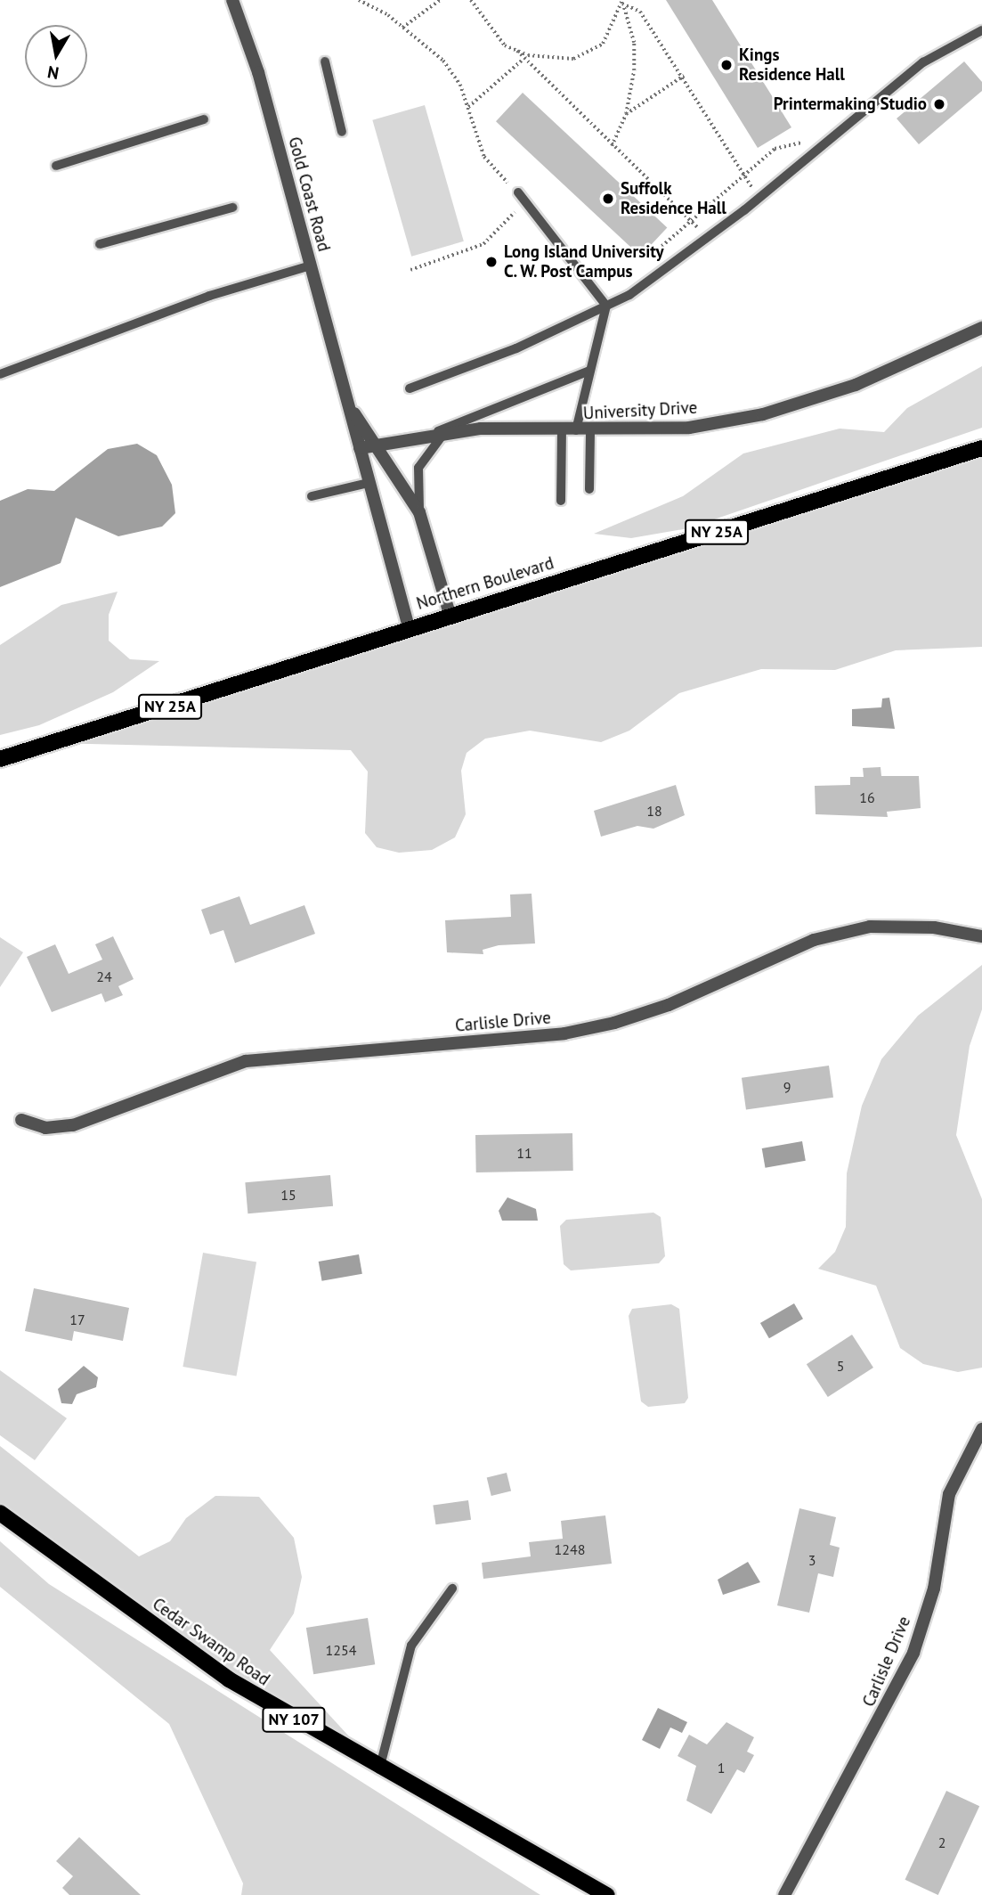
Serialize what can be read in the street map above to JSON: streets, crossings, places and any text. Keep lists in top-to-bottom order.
{
  "streets": {
    "main road": [
      "NY 25A",
      "Northern Boulevard",
      "Cedar Swamp Road",
      "NY 107"
    ],
    "street": ["Gold Coast Road", "University Drive", "Carlisle Drive"]
  },
  "crossings": [
    ["Gold Coast Road", "University Drive"],
    ["Gold Coast Road", "Northern Boulevard"]
  ],
  "places": [
    "Kings Residence Hall",
    "Printermaking Studio",
    "Suffolk Residence Hall",
    "Long Island University C. W. Post Campus"
  ],
  "house_numbers": [
    "16",
    "18",
    "24",
    "9",
    "11",
    "15",
    "17",
    "5",
    "1248",
    "3",
    "1254",
    "1",
    "2"
  ],
  "north": "bottom"
}
